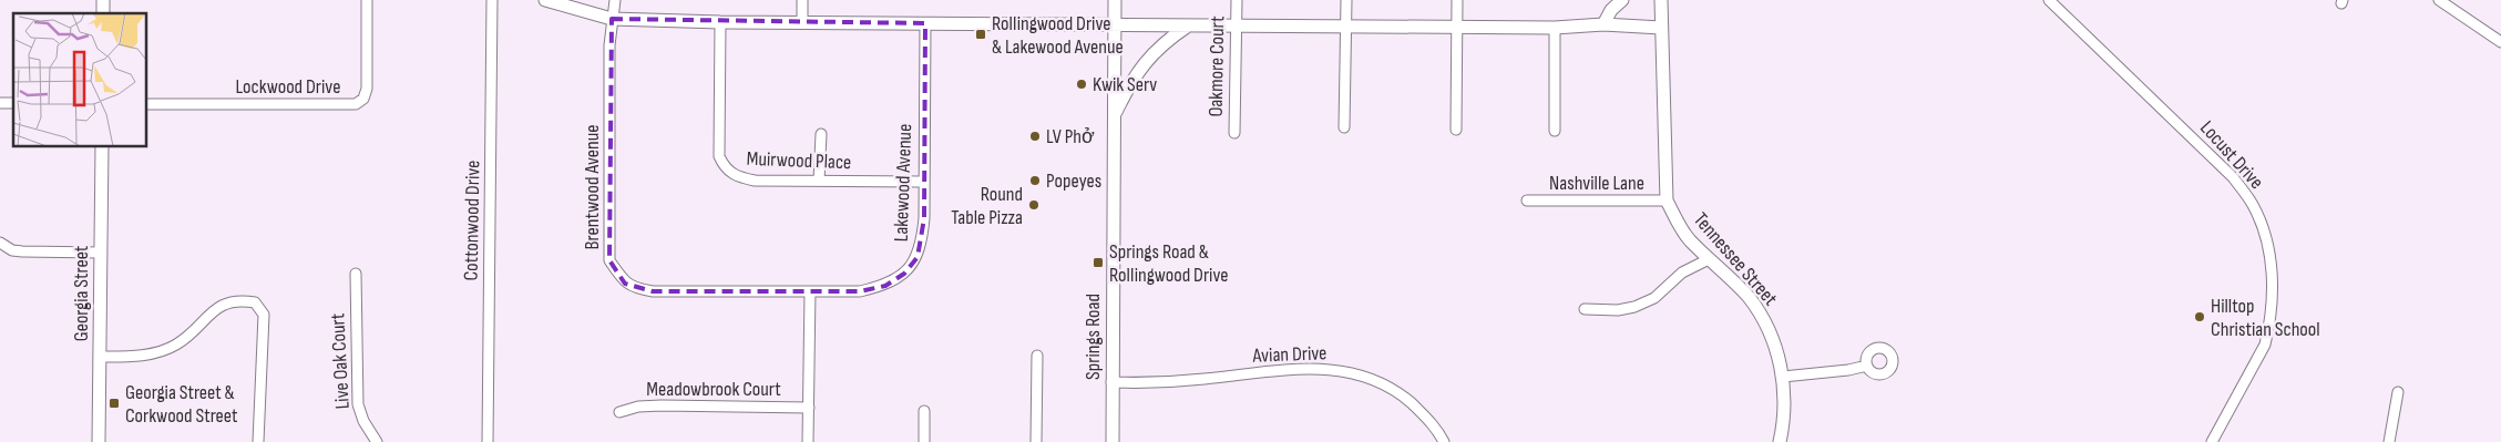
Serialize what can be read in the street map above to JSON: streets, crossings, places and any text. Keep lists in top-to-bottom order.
{
  "streets": {
    "street": [
      "Oakmore Court",
      "Lockwood Drive",
      "Locust Drive",
      "Muirwood Place",
      "Lakewood Avenue",
      "Nashville Lane",
      "Brentwood Avenue",
      "Cottonwood Drive",
      "Tennessee Street",
      "Georgia Street",
      "Springs Road",
      "Avian Drive",
      "Live Oak Court",
      "Meadowbrook Court"
    ]
  },
  "crossings": [
    ["Muirwood Place", "Lakewood Avenue"],
    ["Lakewood Avenue", "Brentwood Avenue"],
    ["Nashville Lane", "Tennessee Street"],
    ["Springs Road", "Avian Drive"]
  ],
  "places": {
    "transit": ["Rollingwood Drive & Lakewood Avenue", "Springs Road & Rollingwood Drive", "Georgia Street & Corkwood Street"],
    "other": [
      "Kwik Serv",
      "LV Phở",
      "Popeyes",
      "Round Table Pizza",
      "Hilltop Christian School"
    ]
  }
}
